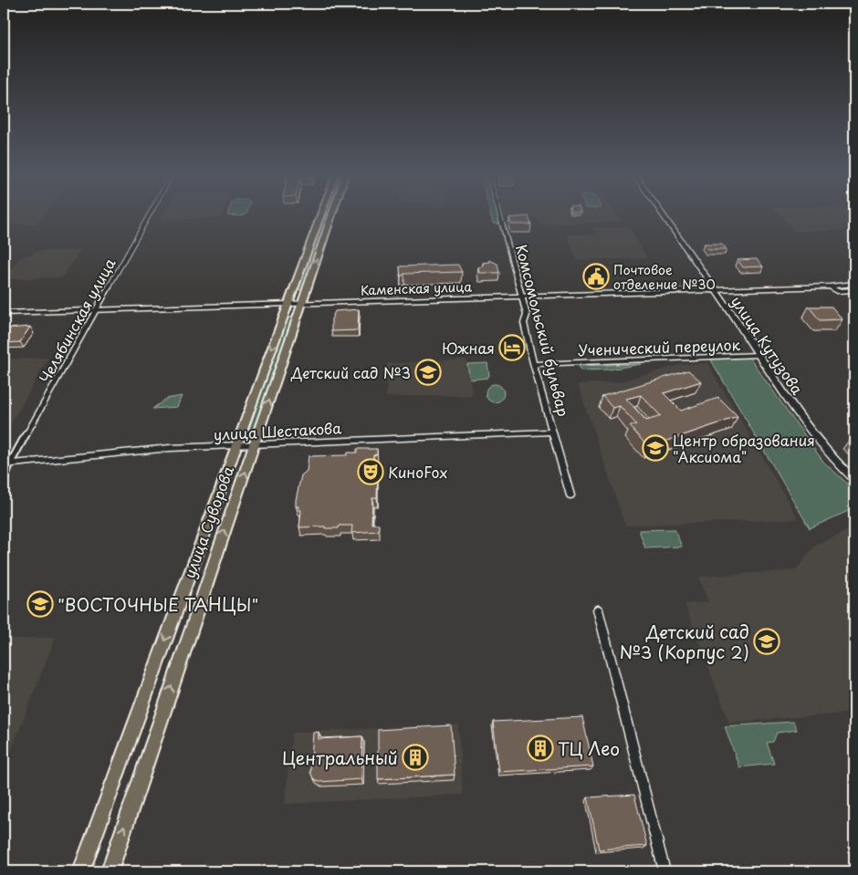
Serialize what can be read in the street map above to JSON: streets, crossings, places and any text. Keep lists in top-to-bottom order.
{
  "streets": {
    "main road": ["улица Суворова"],
    "street": [
      "Каменская улица",
      "Челябинская улица",
      "Комсомольский бульвар",
      "улица Кутузова",
      "Ученический переулок",
      "улица Шестакова"
    ]
  },
  "crossings": [
    ["Каменская улица", "Челябинская улица"],
    ["Каменская улица", "Комсомольский бульвар"],
    ["Каменская улица", "улица Кутузова"],
    ["Каменская улица", "улица Суворова"],
    ["Челябинская улица", "улица Шестакова"],
    ["Комсомольский бульвар", "Ученический переулок"],
    ["Комсомольский бульвар", "улица Шестакова"],
    ["улица Кутузова", "Ученический переулок"],
    ["улица Шестакова", "улица Суворова"]
  ],
  "places": {
    "public building": ["Почтовое отделение №30"],
    "hotel": ["Южная"],
    "school or university": [
      "Детский сад №3",
      "Центр образования \"Аксиома\"",
      "\"ВОСТОЧНЫЕ ТАНЦЫ\"",
      "Детский сад №3 (Корпус 2)"
    ],
    "theatre": ["КиноFox"],
    "building": ["ТЦ Лео", "Центральный"]
  }
}
